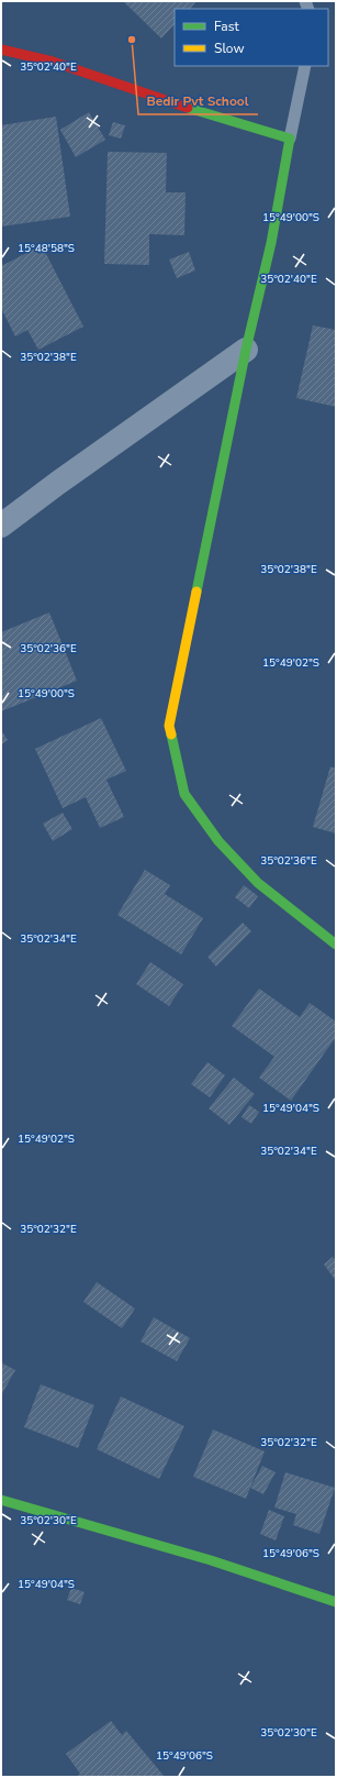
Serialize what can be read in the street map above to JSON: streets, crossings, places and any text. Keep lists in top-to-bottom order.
{
  "places": ["Bedir Pvt School"],
  "legend": ["Fast", "Slow"],
  "coordinates": [
    "35°02'40\"E",
    "15°49'00\"S",
    "15°48'58\"S",
    "35°02'38\"E",
    "35°02'36\"E",
    "15°49'02\"S",
    "35°02'34\"E",
    "15°49'04\"S",
    "35°02'32\"E",
    "35°02'30\"E",
    "15°49'06\"S"
  ]
}
